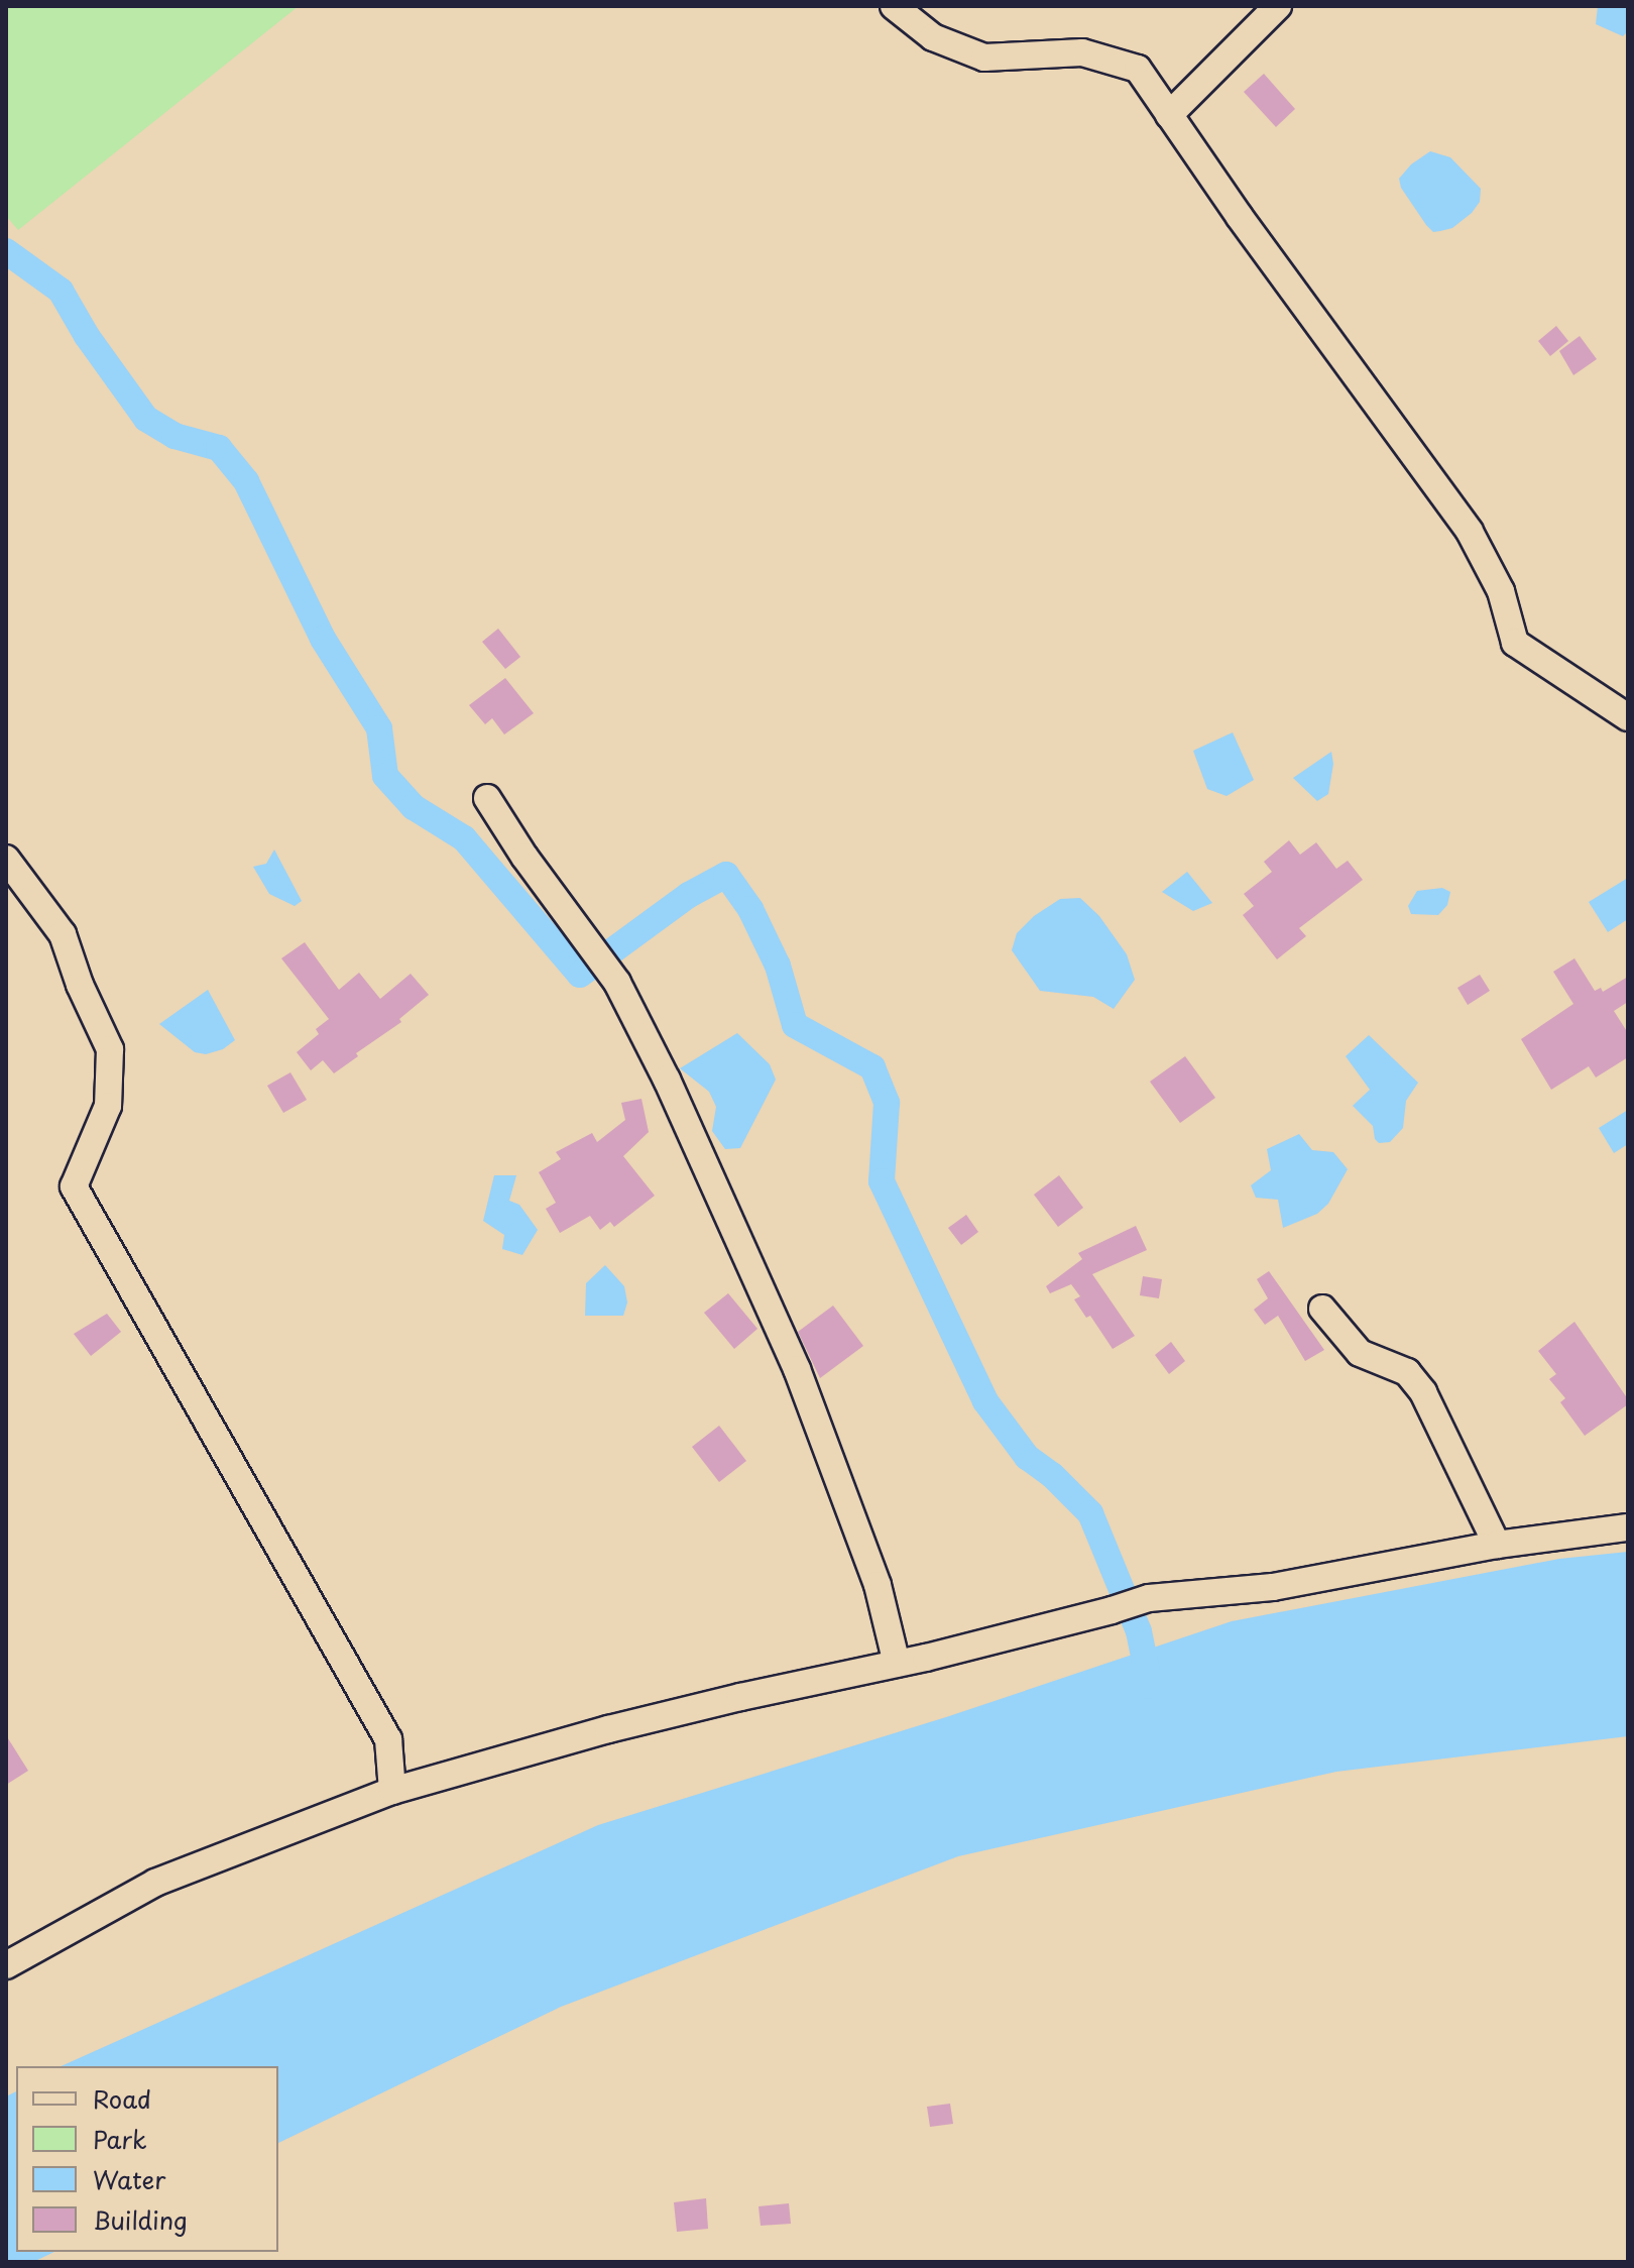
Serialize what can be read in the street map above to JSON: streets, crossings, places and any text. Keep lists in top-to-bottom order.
{
  "legend": [
    "Road",
    "Park",
    "Water",
    "Building"
  ]
}
